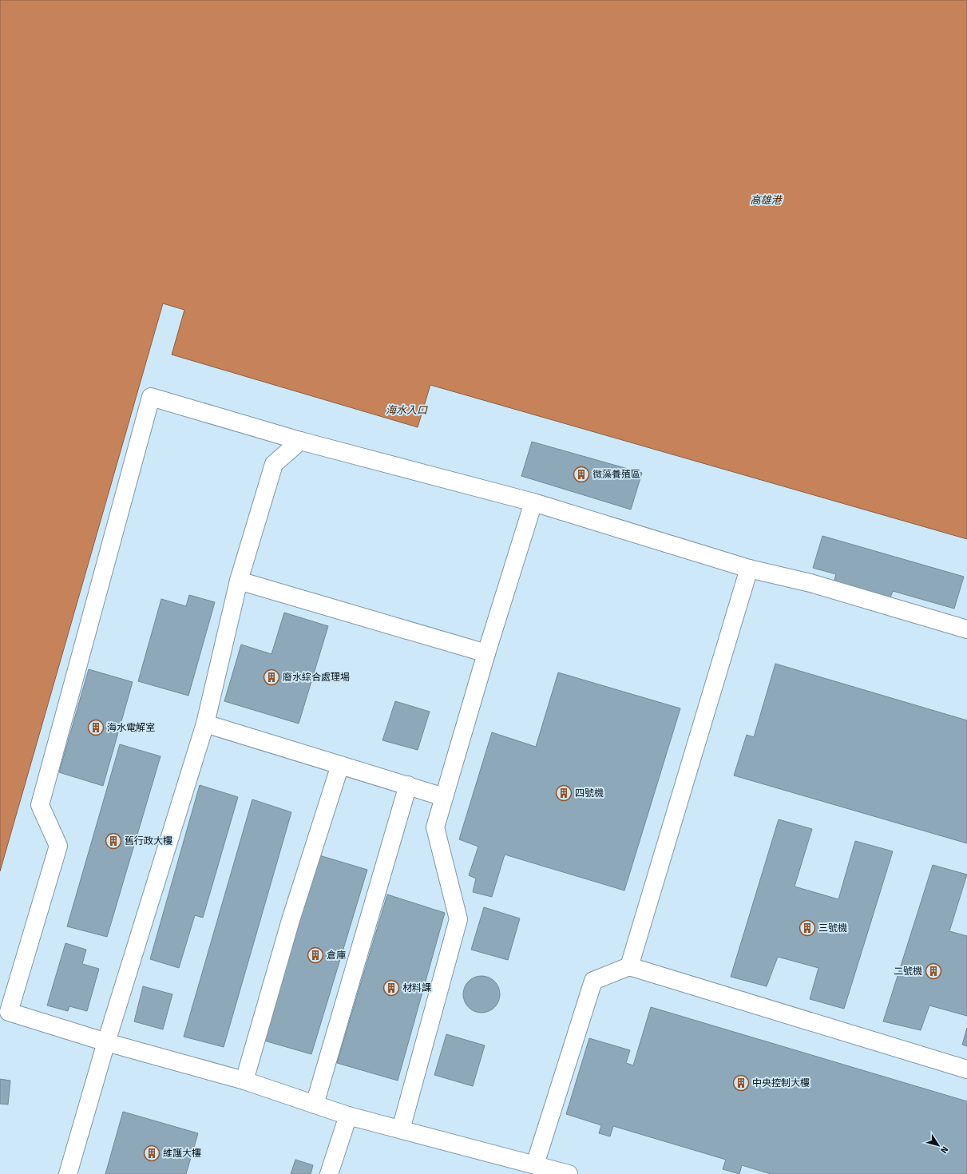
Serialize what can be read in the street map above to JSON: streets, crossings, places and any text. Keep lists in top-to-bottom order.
{
  "water": ["高雄港", "海水入口"],
  "places": {
    "building": [
      "微藻養殖區",
      "廢水綜合處理場",
      "海水電解室",
      "四號機",
      "舊行政大樓",
      "三號機",
      "倉庫",
      "二號機",
      "材料課",
      "中央控制大樓",
      "維護大樓"
    ]
  },
  "north": "bottom right"
}
